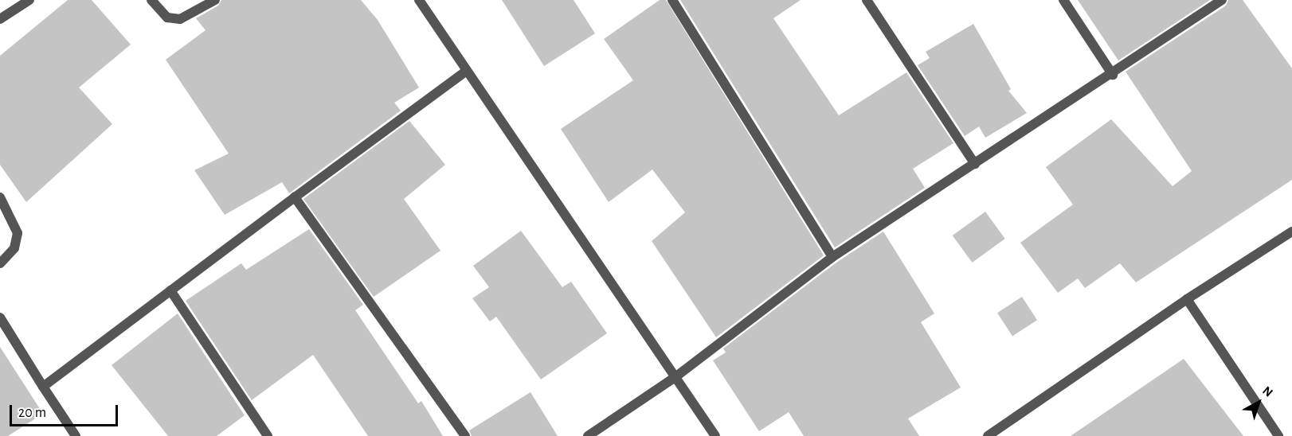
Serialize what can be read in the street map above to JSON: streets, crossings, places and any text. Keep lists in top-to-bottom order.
{
  "scale_bar": "20 m",
  "north": "top right"
}
